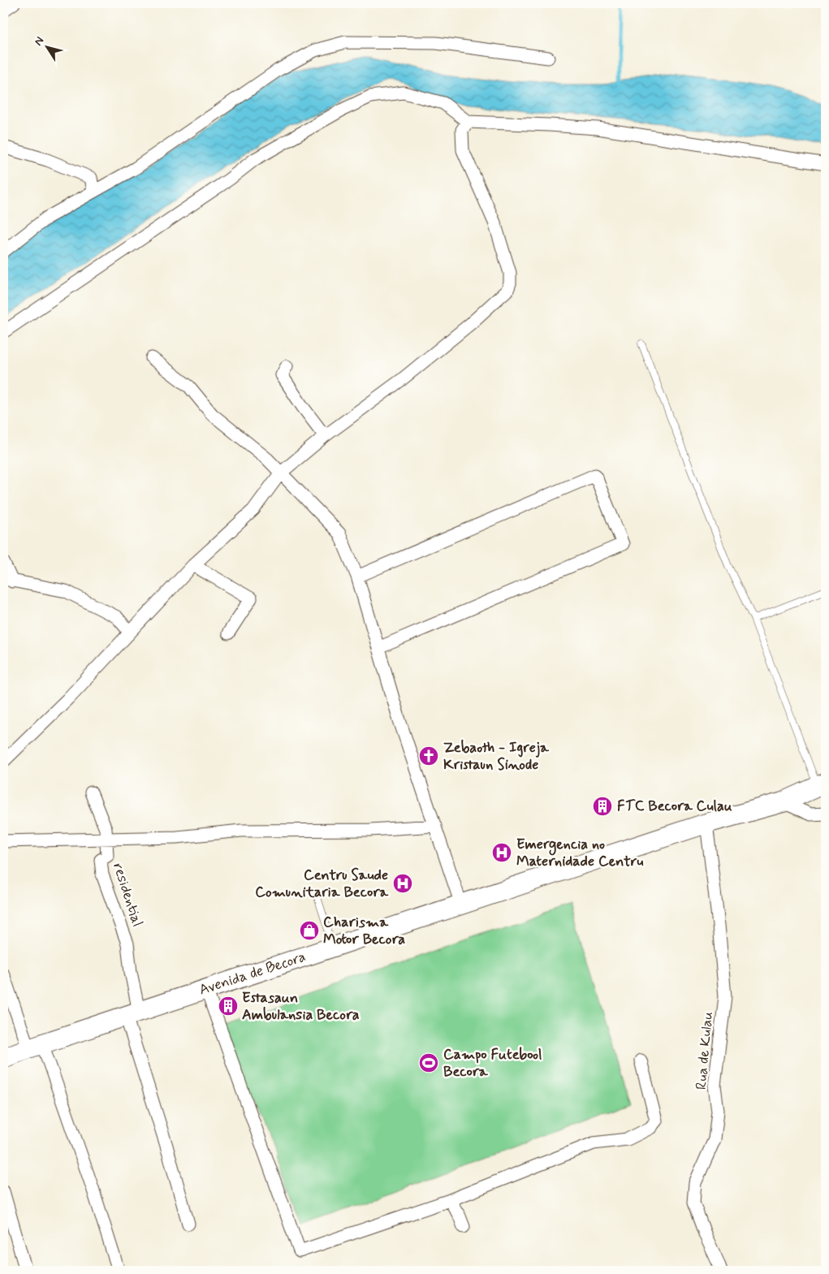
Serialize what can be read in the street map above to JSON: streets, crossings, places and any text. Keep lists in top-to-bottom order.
{
  "streets": {
    "main road": ["Avenida de Becora"],
    "street": ["residential", "Rua de Kulau"]
  },
  "crossings": [
    ["residential", "Avenida de Becora"],
    ["Avenida de Becora", "Rua de Kulau"]
  ],
  "places": {
    "church": ["Zebaoth - Igreja Kristaun Sinode"],
    "building": ["FTC Becora Culau", "Estasaun Ambulansia Becora"],
    "hospital": ["Emergencia no Maternidade Centru", "Centru Saude Comunitaria Becora"],
    "shop": ["Charisma Motor Becora"],
    "sports": ["Campo Futebool Becora"]
  },
  "north": "top left"
}
